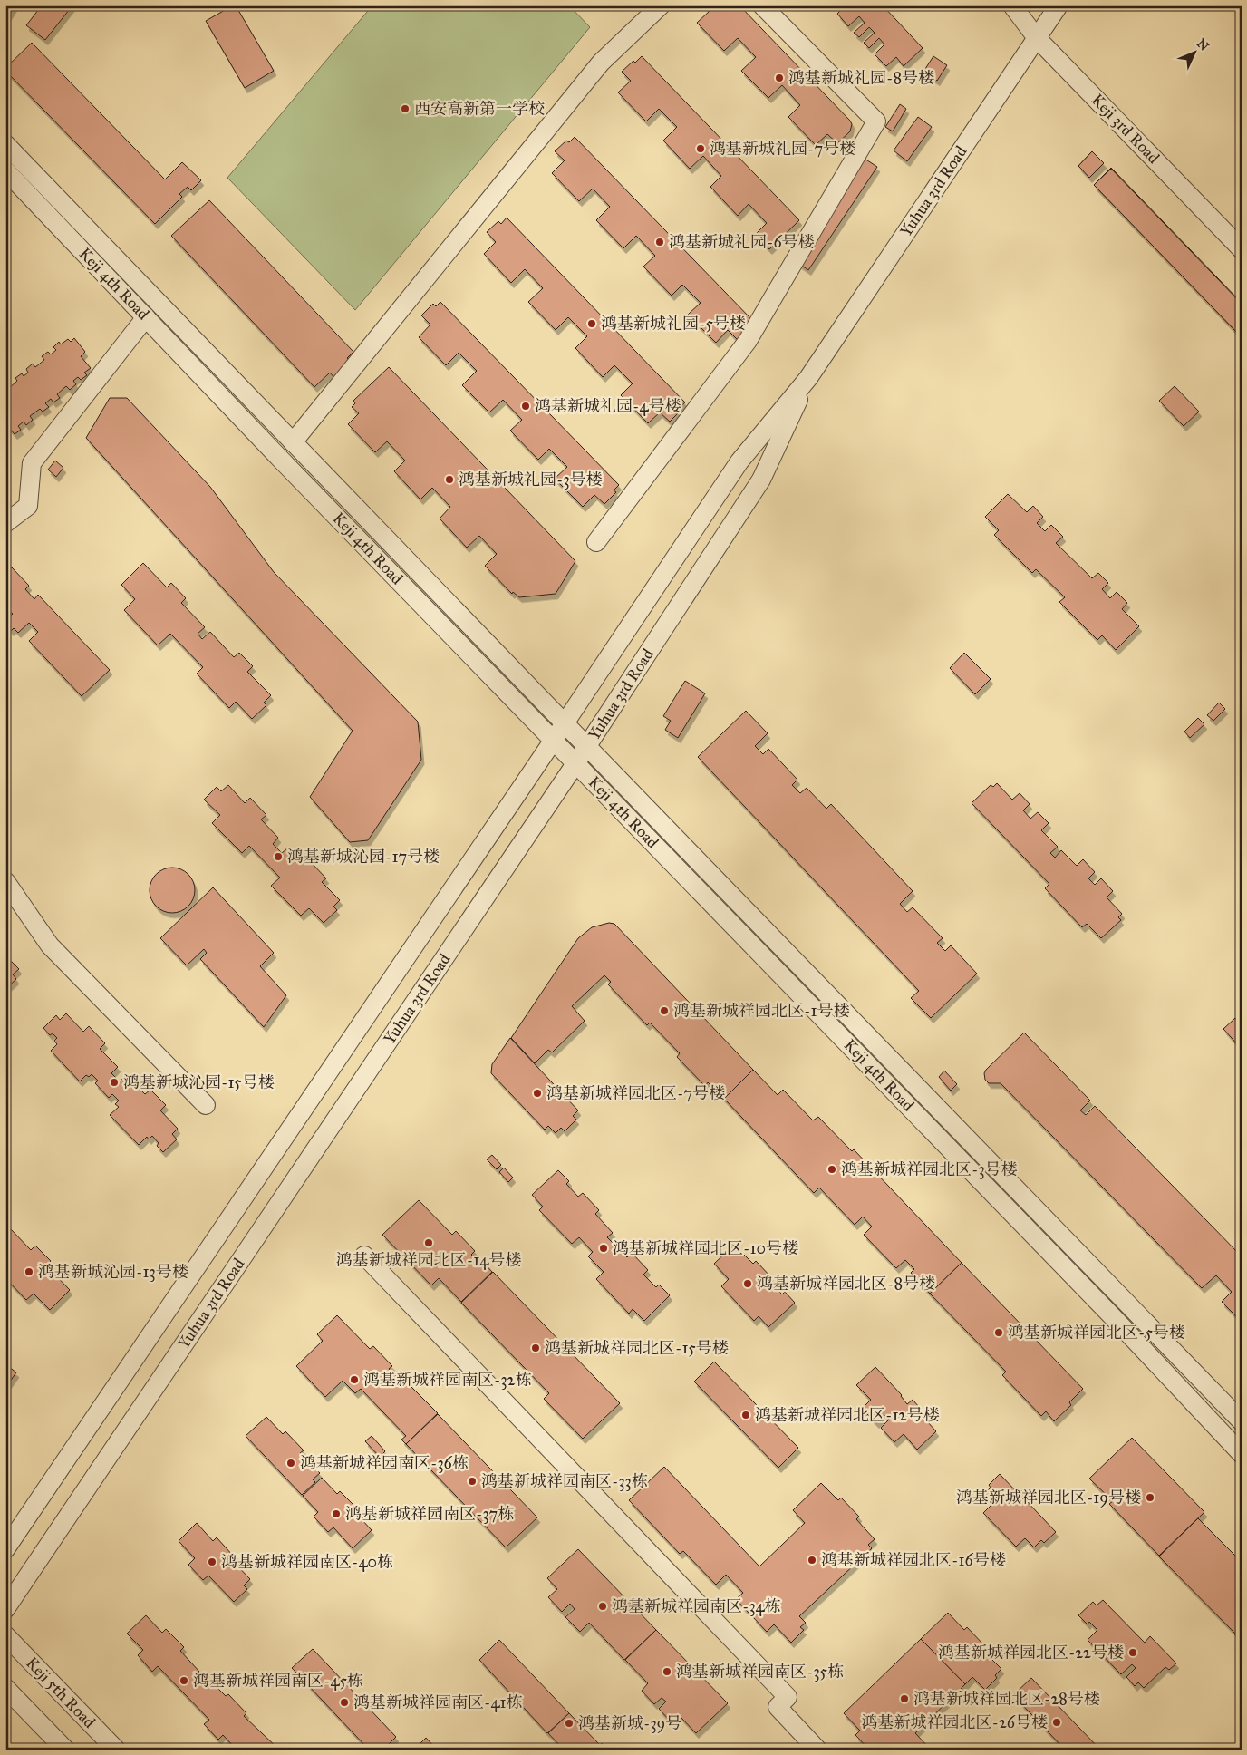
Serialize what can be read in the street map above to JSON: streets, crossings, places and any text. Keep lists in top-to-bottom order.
{
  "streets": {
    "street": [
      "Keji 3rd Road",
      "Yuhua 3rd Road",
      "Keji 4th Road",
      "Keji 5th Road"
    ]
  },
  "crossings": [
    ["Keji 3rd Road", "Yuhua 3rd Road"],
    ["Yuhua 3rd Road", "Keji 4th Road"]
  ],
  "places": [
    "鸿基新城礼园-8号楼",
    "西安高新第一学校",
    "鸿基新城礼园-7号楼",
    "鸿基新城礼园-6号楼",
    "鸿基新城礼园-5号楼",
    "鸿基新城礼园-4号楼",
    "鸿基新城礼园-3号楼",
    "鸿基新城沁园-17号楼",
    "鸿基新城祥园北区-1号楼",
    "鸿基新城沁园-15号楼",
    "鸿基新城祥园北区-7号楼",
    "鸿基新城祥园北区-3号楼",
    "鸿基新城祥园北区-14号楼",
    "鸿基新城祥园北区-10号楼",
    "鸿基新城沁园-13号楼",
    "鸿基新城祥园北区-8号楼",
    "鸿基新城祥园北区-5号楼",
    "鸿基新城祥园北区-15号楼",
    "鸿基新城祥园南区-32栋",
    "鸿基新城祥园北区-12号楼",
    "鸿基新城祥园南区-36栋",
    "鸿基新城祥园南区-33栋",
    "鸿基新城祥园北区-19号楼",
    "鸿基新城祥园南区-37栋",
    "鸿基新城祥园北区-16号楼",
    "鸿基新城祥园南区-40栋",
    "鸿基新城祥园南区-34栋",
    "鸿基新城祥园北区-22号楼",
    "鸿基新城祥园南区-35栋",
    "鸿基新城祥园南区-45栋",
    "鸿基新城祥园北区-28号楼",
    "鸿基新城祥园南区-41栋",
    "鸿基新城祥园北区-26号楼",
    "鸿基新城-39号"
  ],
  "north": "top right"
}
